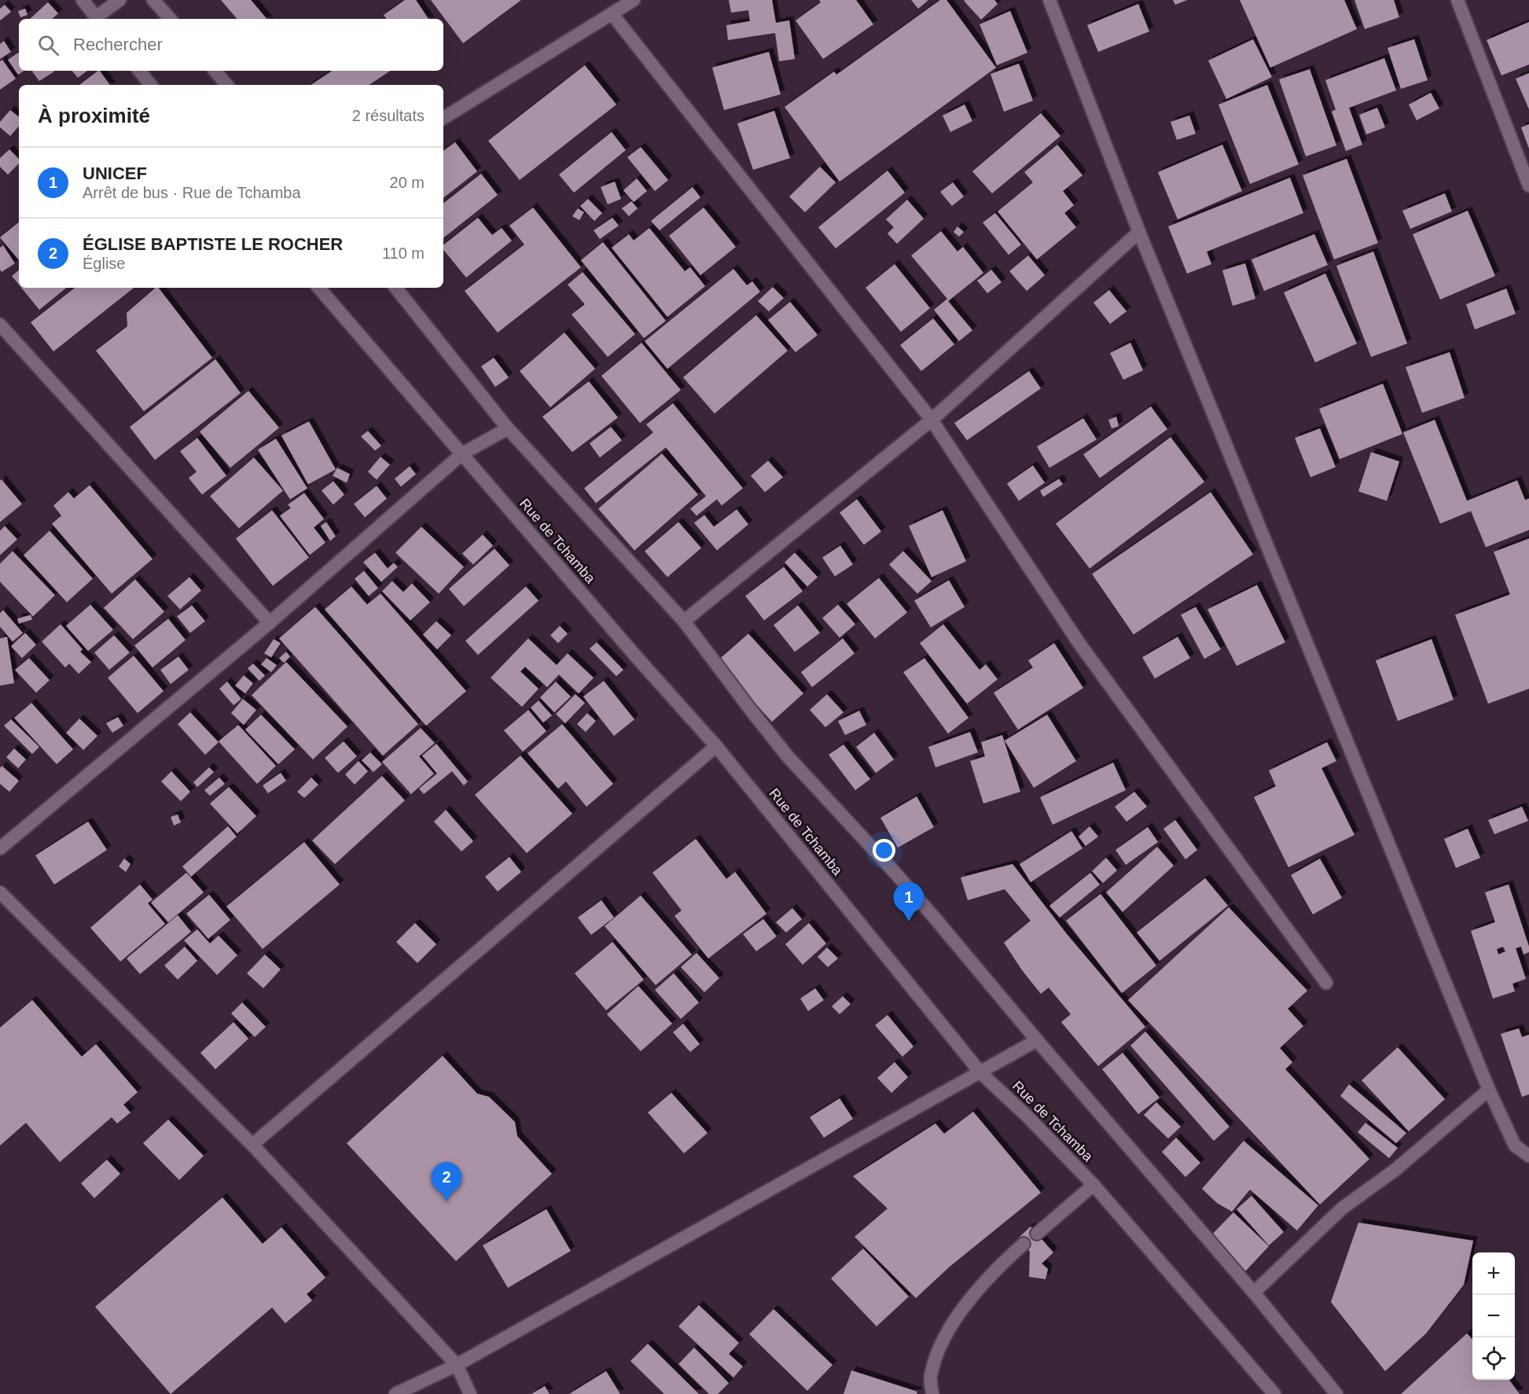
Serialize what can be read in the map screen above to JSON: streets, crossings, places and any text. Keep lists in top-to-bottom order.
{
  "streets": {
    "street": ["Rue de Tchamba"]
  },
  "page": {
    "search": "Rechercher",
    "heading": ["À proximité", "2 résultats"],
    "list": [
      {
        "mark": "1",
        "name": "UNICEF",
        "note": "Arrêt de bus · Rue de Tchamba",
        "value": "20 m"
      },
      {
        "mark": "2",
        "name": "ÉGLISE BAPTISTE LE ROCHER",
        "note": "Église",
        "value": "110 m"
      }
    ],
    "pins": ["1", "2"],
    "map_buttons": ["+", "−"]
  }
}
